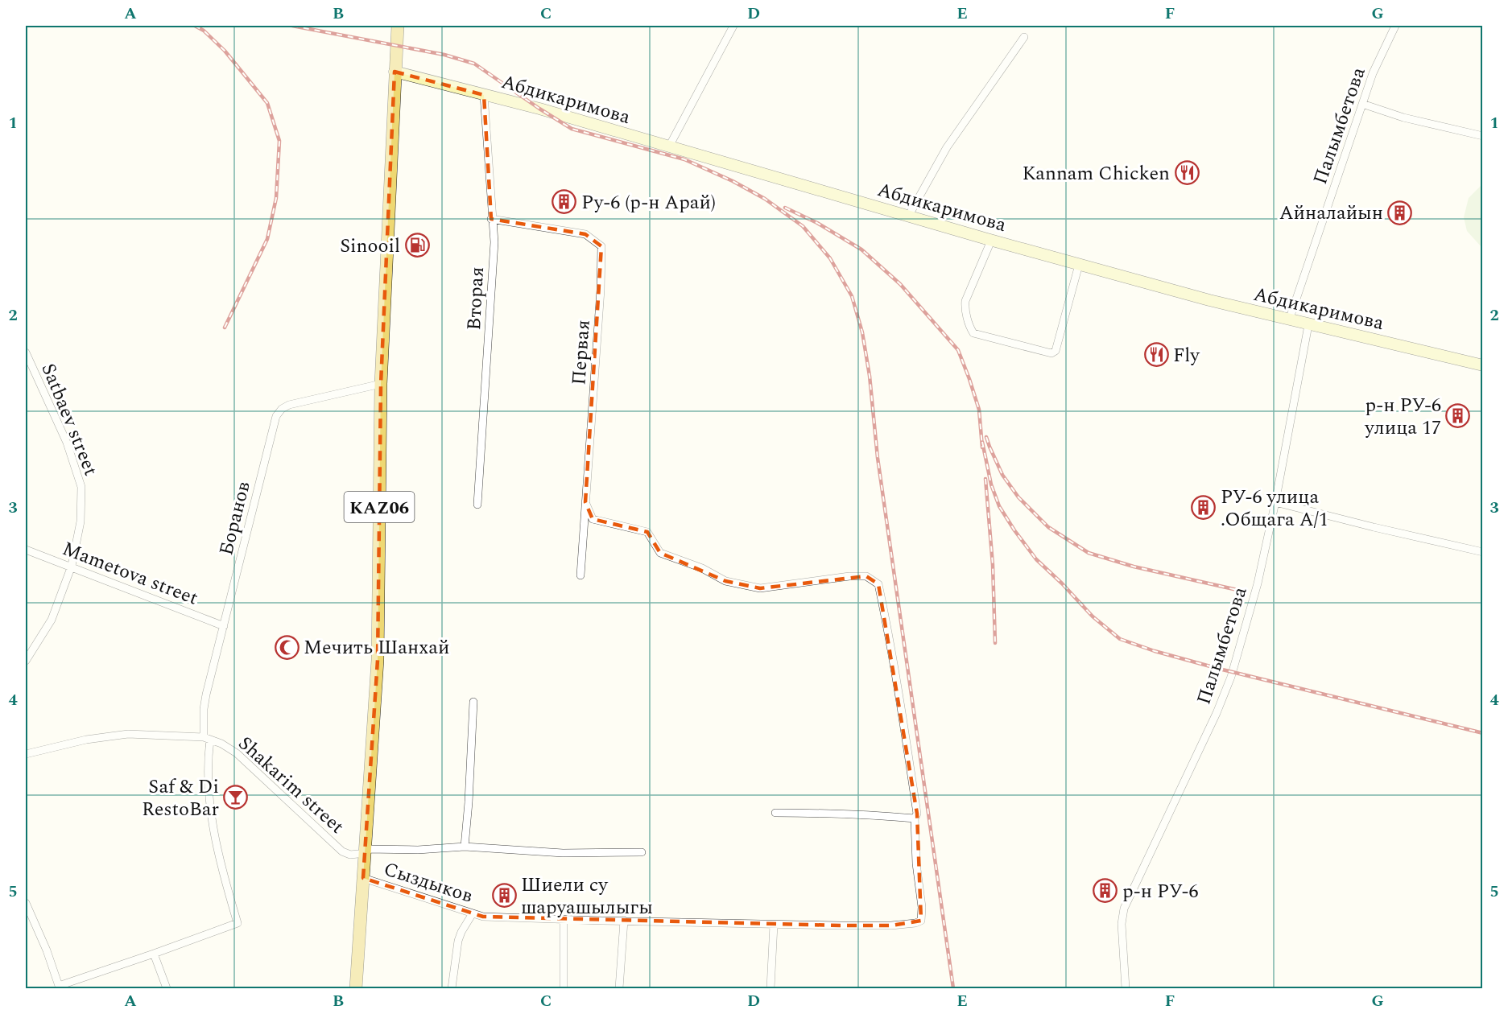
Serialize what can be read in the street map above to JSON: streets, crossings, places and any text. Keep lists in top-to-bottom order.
{
  "streets": {
    "main road": ["Абдикаримова", "KАZ06"],
    "street": [
      "Палымбетова",
      "Вторая",
      "Первая",
      "Satbaev street",
      "Боранов",
      "Mametova street",
      "Shakarim street",
      "Сыздыков"
    ]
  },
  "crossings": [
    ["Абдикаримова", "Палымбетова"],
    ["Абдикаримова", "Вторая"],
    ["Абдикаримова", "KАZ06"],
    ["Вторая", "Первая"],
    ["Satbaev street", "Mametova street"],
    ["KАZ06", "Боранов"],
    ["KАZ06", "Shakarim street"],
    ["KАZ06", "Сыздыков"],
    ["Боранов", "Mametova street"],
    ["Боранов", "Shakarim street"]
  ],
  "places": {
    "restaurant": ["Kannam Chicken", "Fly"],
    "building": [
      "Ру-6 (р-н Арай)",
      "Айналайын",
      "р-н РУ-6 улица 17",
      "РУ-6 улица .Общага А/1",
      "р-н РУ-6",
      "Шиели су шаруашылыгы"
    ],
    "fuel station": ["Sinooil"],
    "mosque": ["Мечить Шанхай"],
    "bar": ["Saf & Di RestoBar"]
  },
  "grid": {
    "columns": [
      "A",
      "B",
      "C",
      "D",
      "E",
      "F",
      "G"
    ],
    "rows": [
      "1",
      "2",
      "3",
      "4",
      "5"
    ]
  }
}
